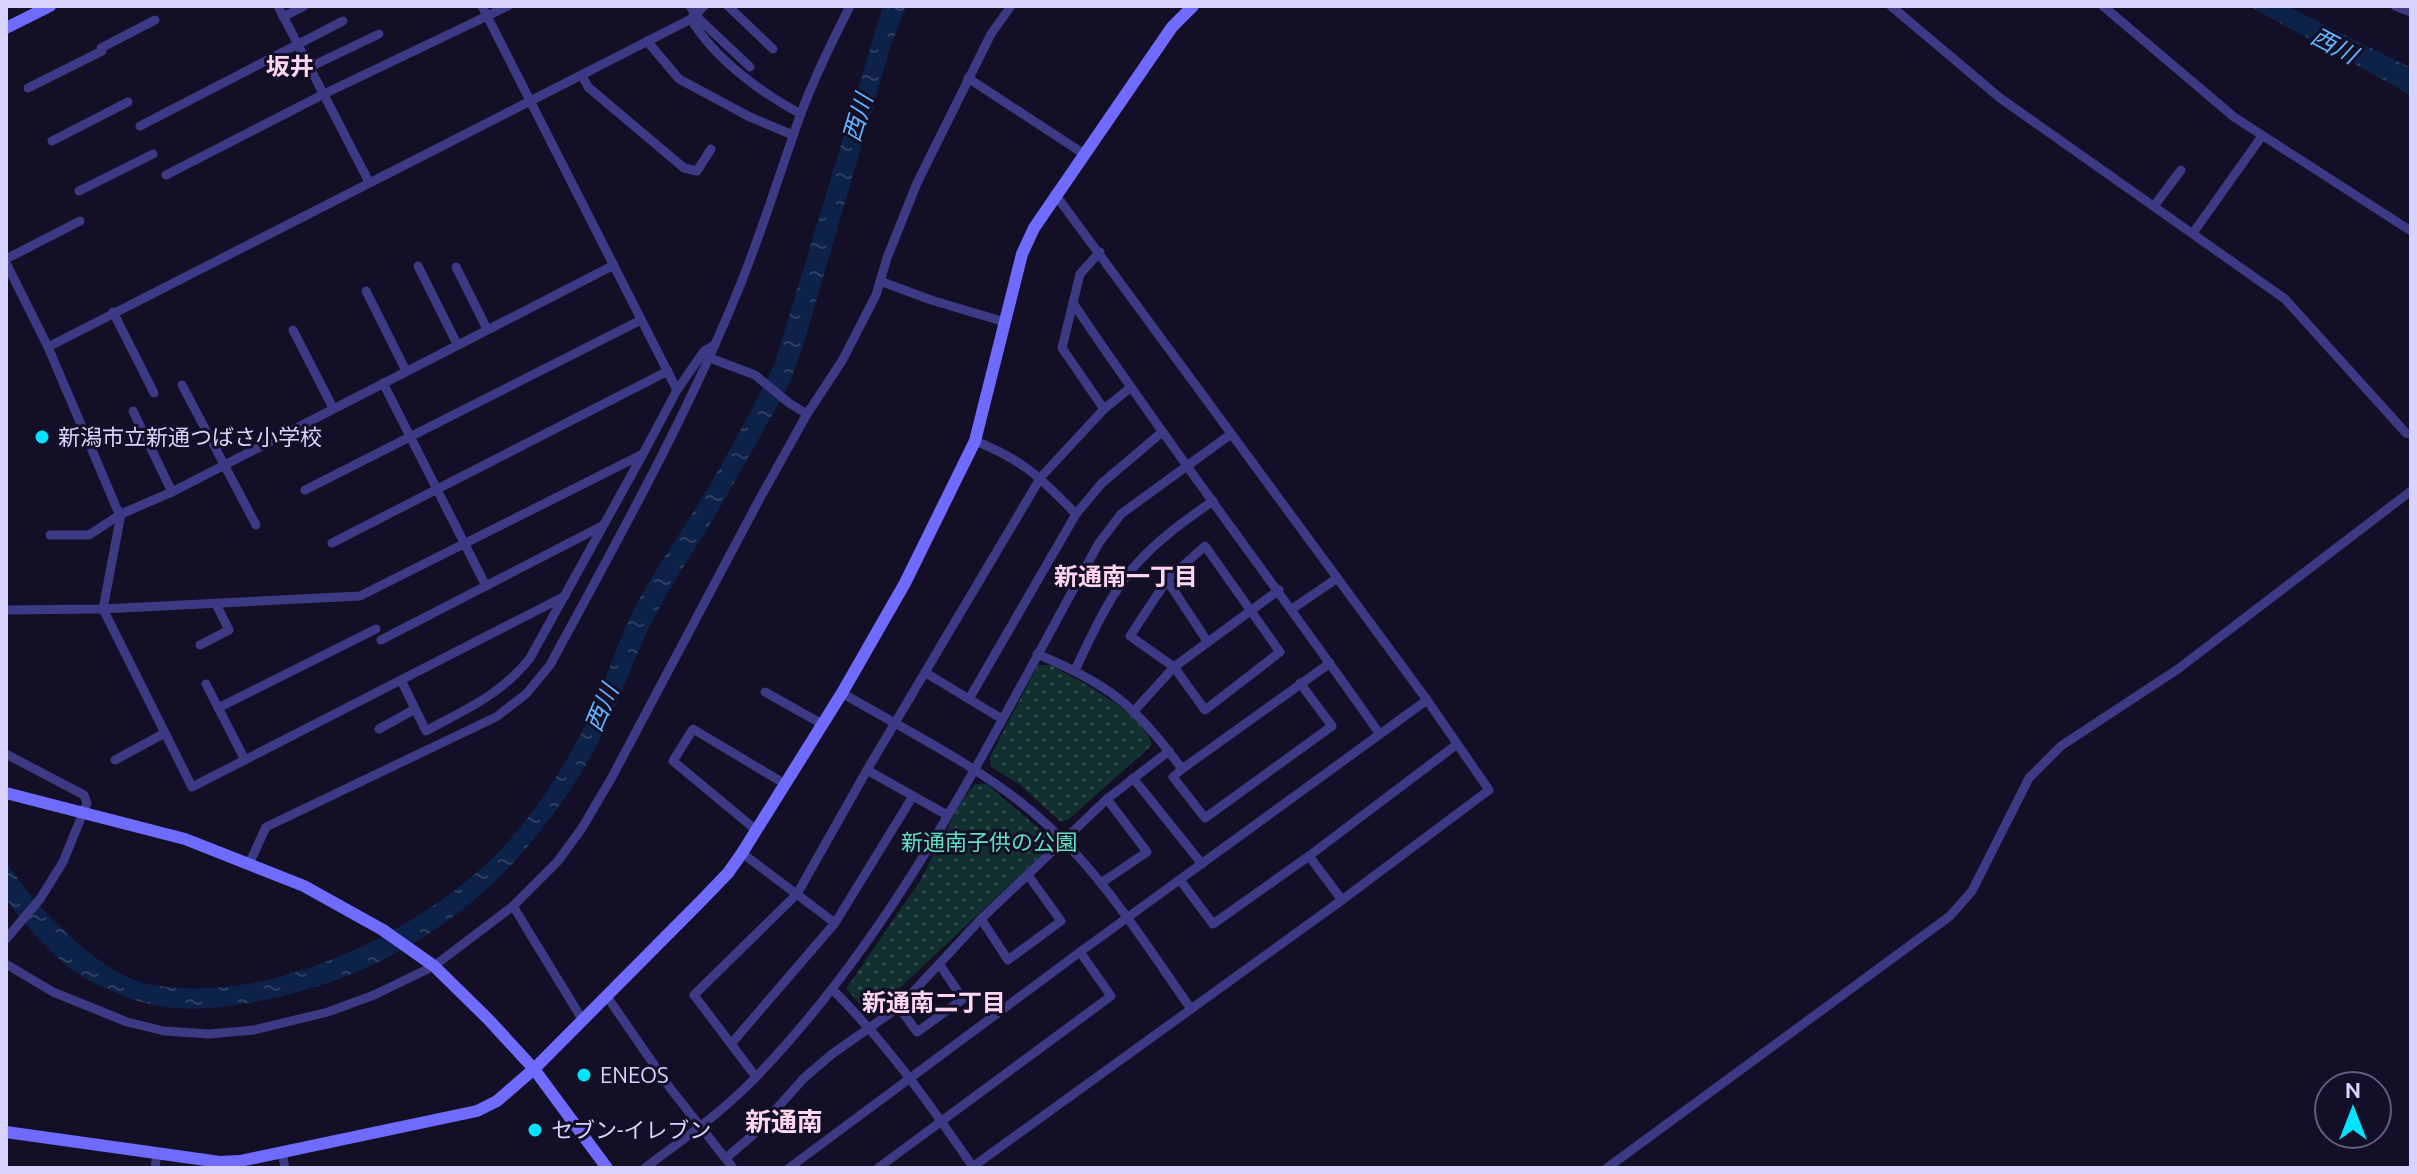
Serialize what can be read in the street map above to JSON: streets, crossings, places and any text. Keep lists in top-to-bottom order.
{
  "districts": [
    "坂井",
    "新通南一丁目",
    "新通南二丁目",
    "新通南"
  ],
  "water": ["西川"],
  "parks": ["新通南子供の公園"],
  "places": ["新潟市立新通つばさ小学校", "ENEOS", "セブン-イレブン"],
  "north": "top"
}
